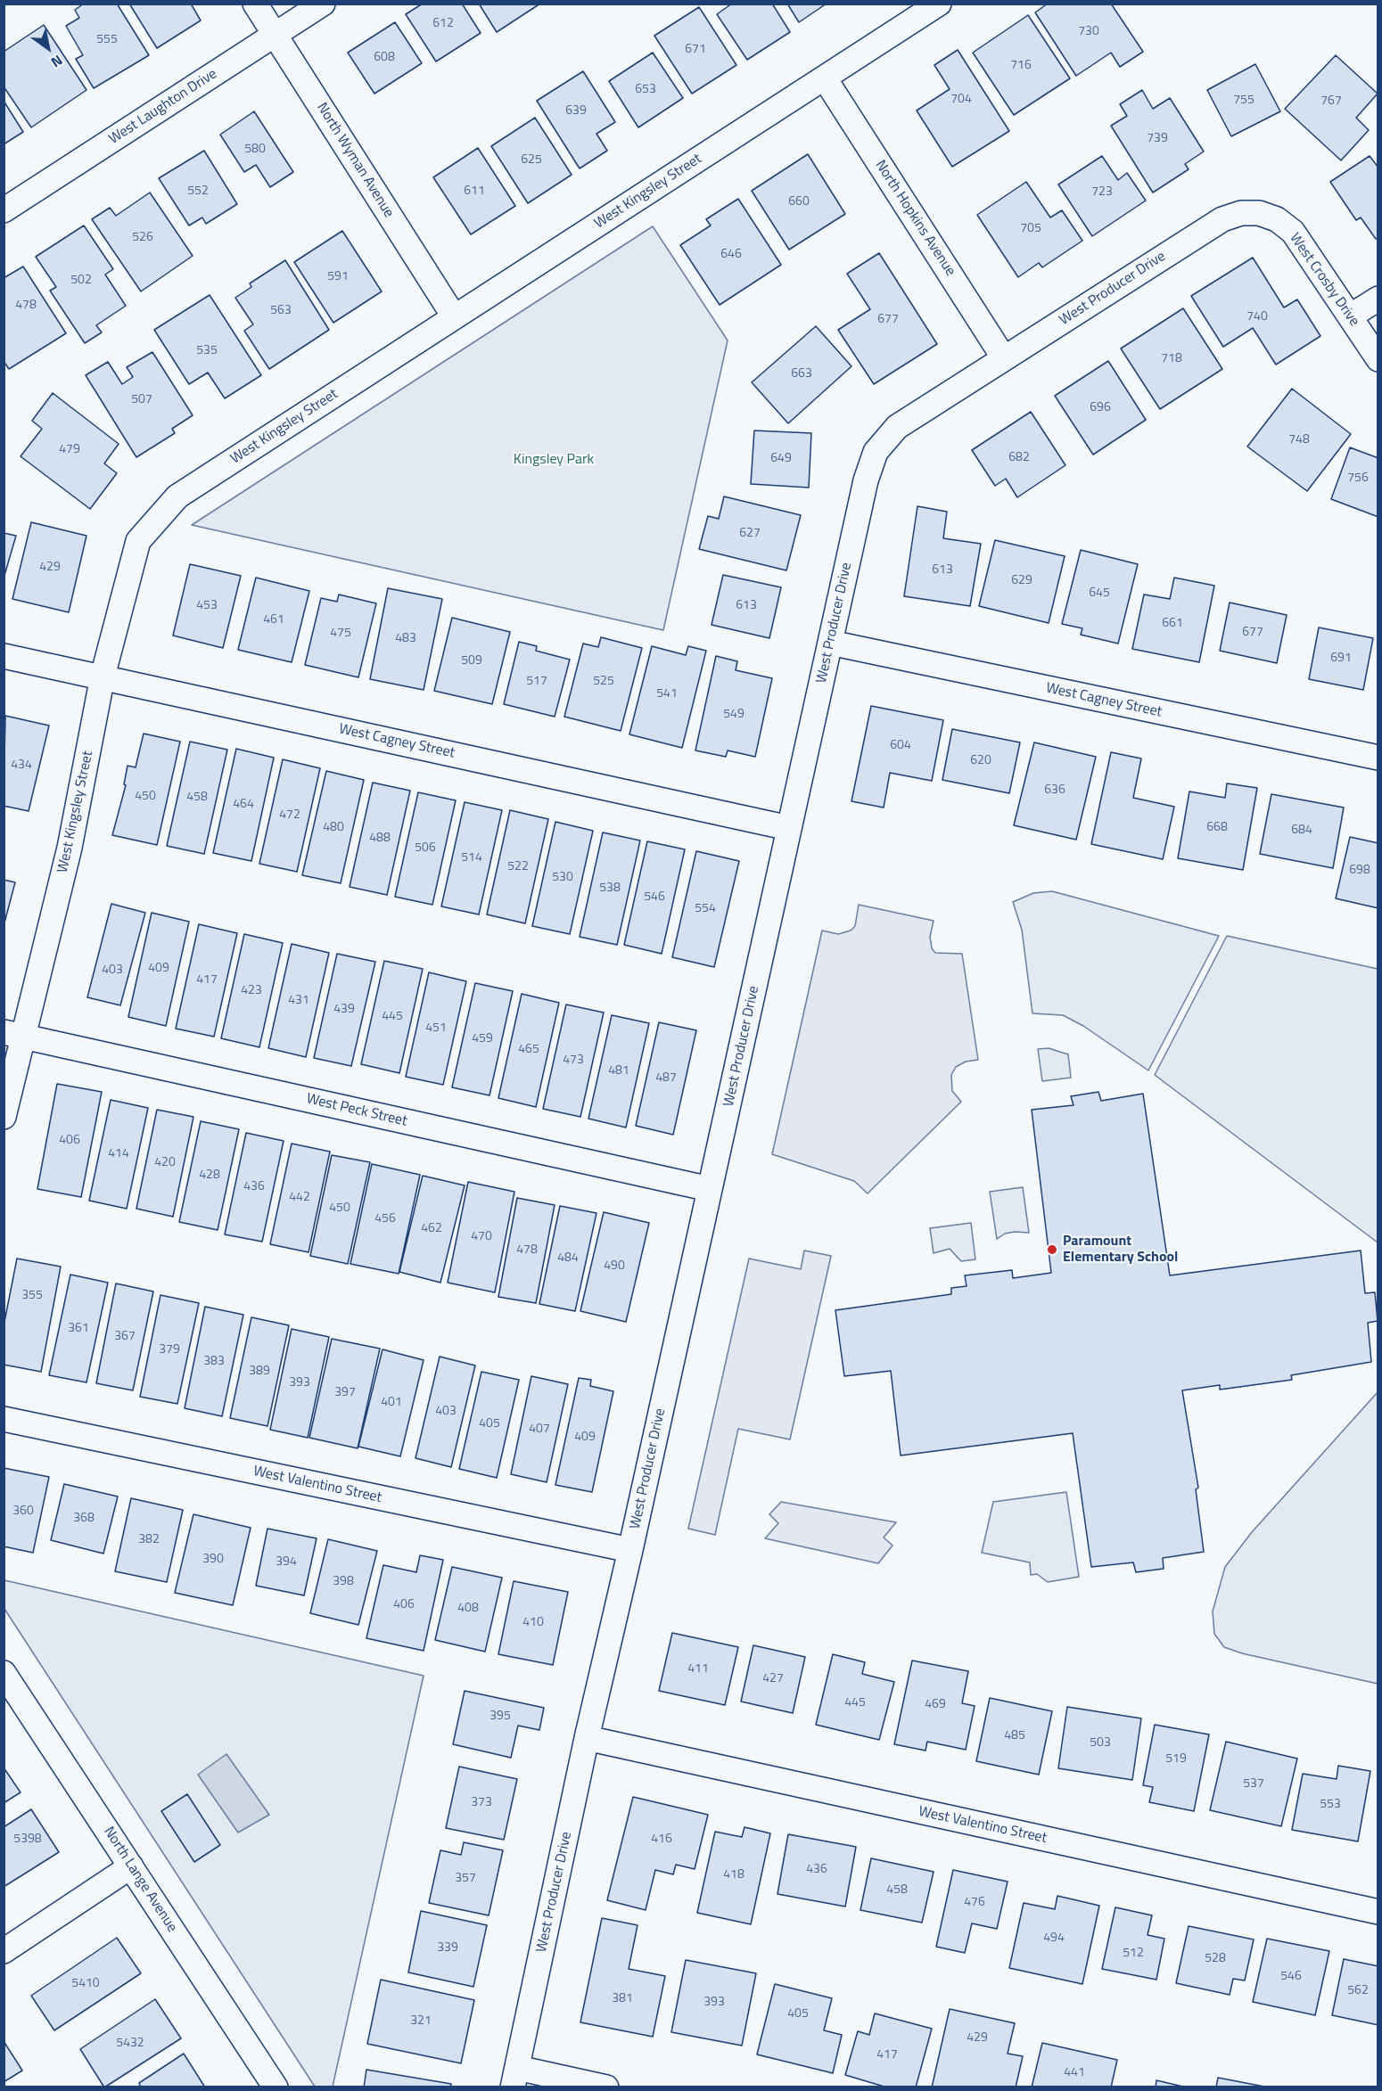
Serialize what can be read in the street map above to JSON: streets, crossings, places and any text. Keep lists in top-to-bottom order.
{
  "streets": {
    "street": [
      "West Laughton Drive",
      "North Wyman Avenue",
      "West Kingsley Street",
      "North Hopkins Avenue",
      "West Crosby Drive",
      "West Producer Drive",
      "West Cagney Street",
      "West Peck Street",
      "West Valentino Street",
      "North Lange Avenue"
    ]
  },
  "crossings": [
    ["West Laughton Drive", "North Wyman Avenue"],
    ["North Wyman Avenue", "West Kingsley Street"],
    ["West Kingsley Street", "North Hopkins Avenue"],
    ["West Kingsley Street", "West Cagney Street"],
    ["West Kingsley Street", "West Peck Street"],
    ["North Hopkins Avenue", "West Producer Drive"],
    ["West Crosby Drive", "West Producer Drive"],
    ["West Producer Drive", "West Cagney Street"],
    ["West Producer Drive", "West Peck Street"],
    ["West Producer Drive", "West Valentino Street"]
  ],
  "parks": ["Kingsley Park"],
  "places": ["Paramount Elementary School"],
  "house_numbers": [
    "612",
    "730",
    "555",
    "671",
    "608",
    "716",
    "653",
    "704",
    "755",
    "767",
    "639",
    "739",
    "580",
    "625",
    "552",
    "611",
    "723",
    "660",
    "705",
    "526",
    "646",
    "591",
    "502",
    "478",
    "563",
    "740",
    "677",
    "535",
    "718",
    "663",
    "507",
    "696",
    "748",
    "479",
    "682",
    "649",
    "756",
    "627",
    "429",
    "613",
    "629",
    "645",
    "453",
    "613",
    "461",
    "661",
    "677",
    "475",
    "483",
    "691",
    "509",
    "517",
    "525",
    "541",
    "549",
    "604",
    "620",
    "434",
    "636",
    "450",
    "458",
    "464",
    "472",
    "480",
    "668",
    "684",
    "488",
    "506",
    "514",
    "522",
    "698",
    "530",
    "538",
    "546",
    "554",
    "409",
    "403",
    "417",
    "423",
    "431",
    "439",
    "445",
    "451",
    "459",
    "465",
    "473",
    "481",
    "487",
    "406",
    "414",
    "420",
    "428",
    "436",
    "442",
    "450",
    "456",
    "462",
    "470",
    "478",
    "484",
    "490",
    "355",
    "361",
    "367",
    "379",
    "383",
    "389",
    "393",
    "397",
    "401",
    "403",
    "405",
    "407",
    "409",
    "360",
    "368",
    "382",
    "390",
    "394",
    "398",
    "406",
    "408",
    "410",
    "411",
    "427",
    "445",
    "469",
    "395",
    "485",
    "503",
    "519",
    "537",
    "373",
    "553",
    "5398",
    "416",
    "436",
    "418",
    "357",
    "458",
    "476",
    "494",
    "339",
    "512",
    "528",
    "546",
    "5410",
    "562",
    "381",
    "393",
    "405",
    "321",
    "429",
    "5432",
    "417",
    "441"
  ],
  "north": "bottom right"
}
